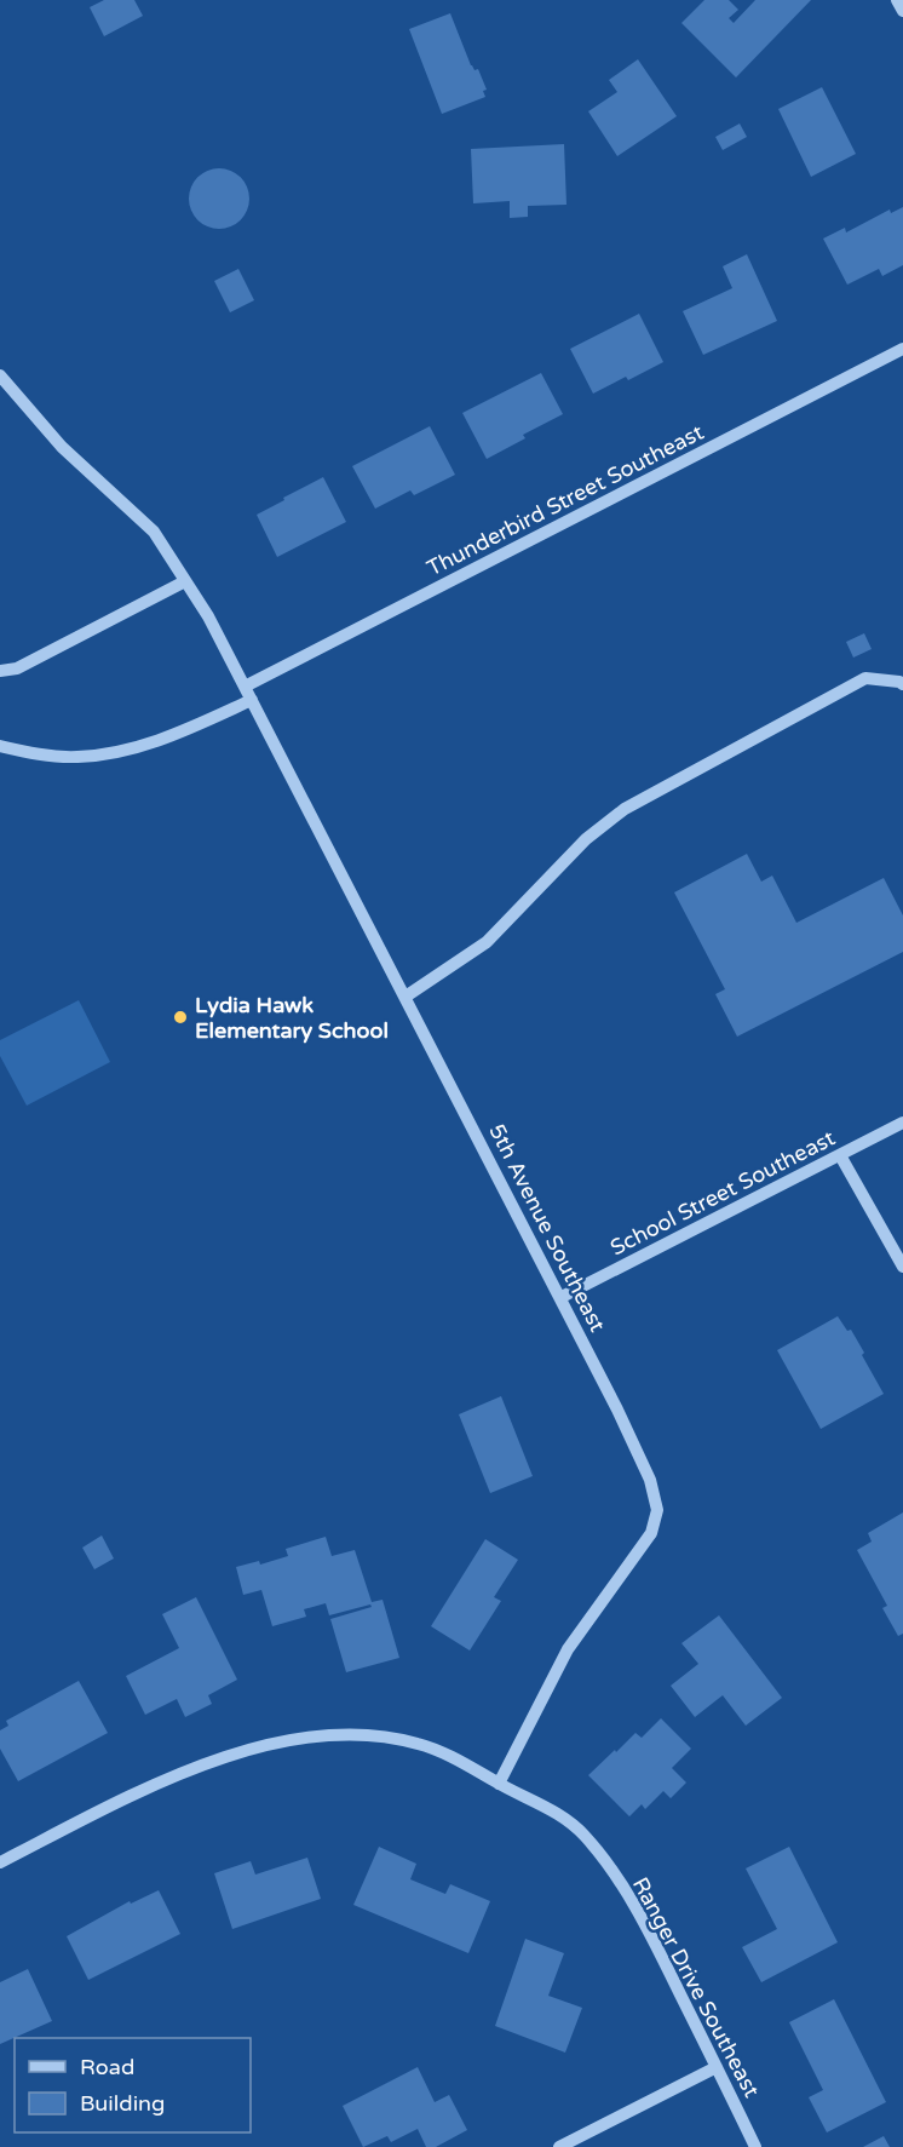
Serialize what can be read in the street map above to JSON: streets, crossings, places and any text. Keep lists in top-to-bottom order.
{
  "streets": {
    "street": [
      "Thunderbird Street Southeast",
      "School Street Southeast",
      "5th Avenue Southeast",
      "Ranger Drive Southeast"
    ]
  },
  "crossings": [
    ["Thunderbird Street Southeast", "5th Avenue Southeast"],
    ["School Street Southeast", "5th Avenue Southeast"],
    ["5th Avenue Southeast", "Ranger Drive Southeast"]
  ],
  "places": ["Lydia Hawk Elementary School"],
  "legend": ["Road", "Building"]
}
